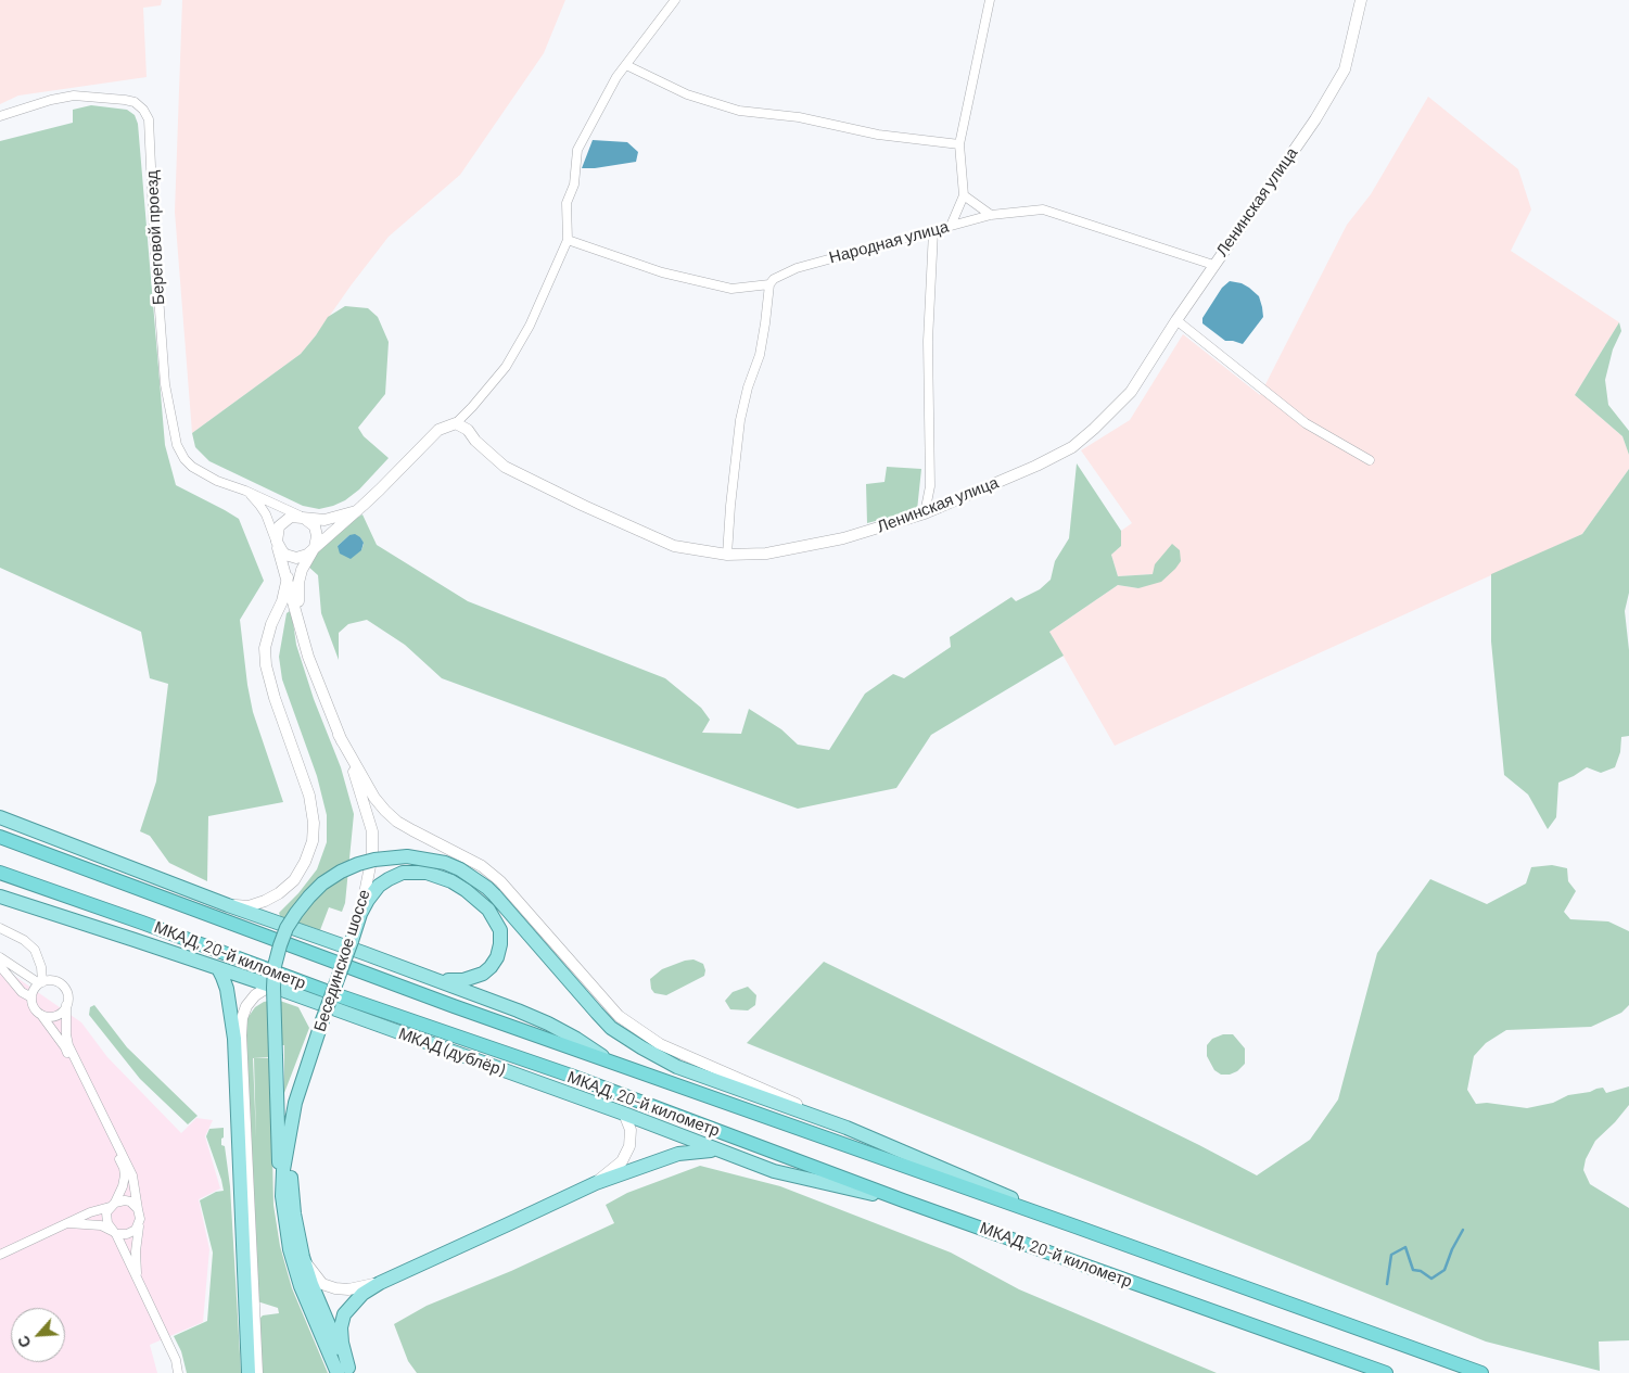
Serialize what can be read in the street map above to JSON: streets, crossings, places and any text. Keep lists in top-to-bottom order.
{
  "streets": {
    "highway": ["МКАД, 20-й километр"],
    "main road": ["Бесединское шоссе", "МКАД (дублёр)"],
    "street": ["Ленинская улица", "Береговой проезд", "Народная улица"]
  },
  "crossings": [
    ["Ленинская улица", "Народная улица"],
    ["Береговой проезд", "Бесединское шоссе"],
    ["МКАД, 20-й километр", "МКАД (дублёр)"]
  ],
  "north": "bottom left"
}
